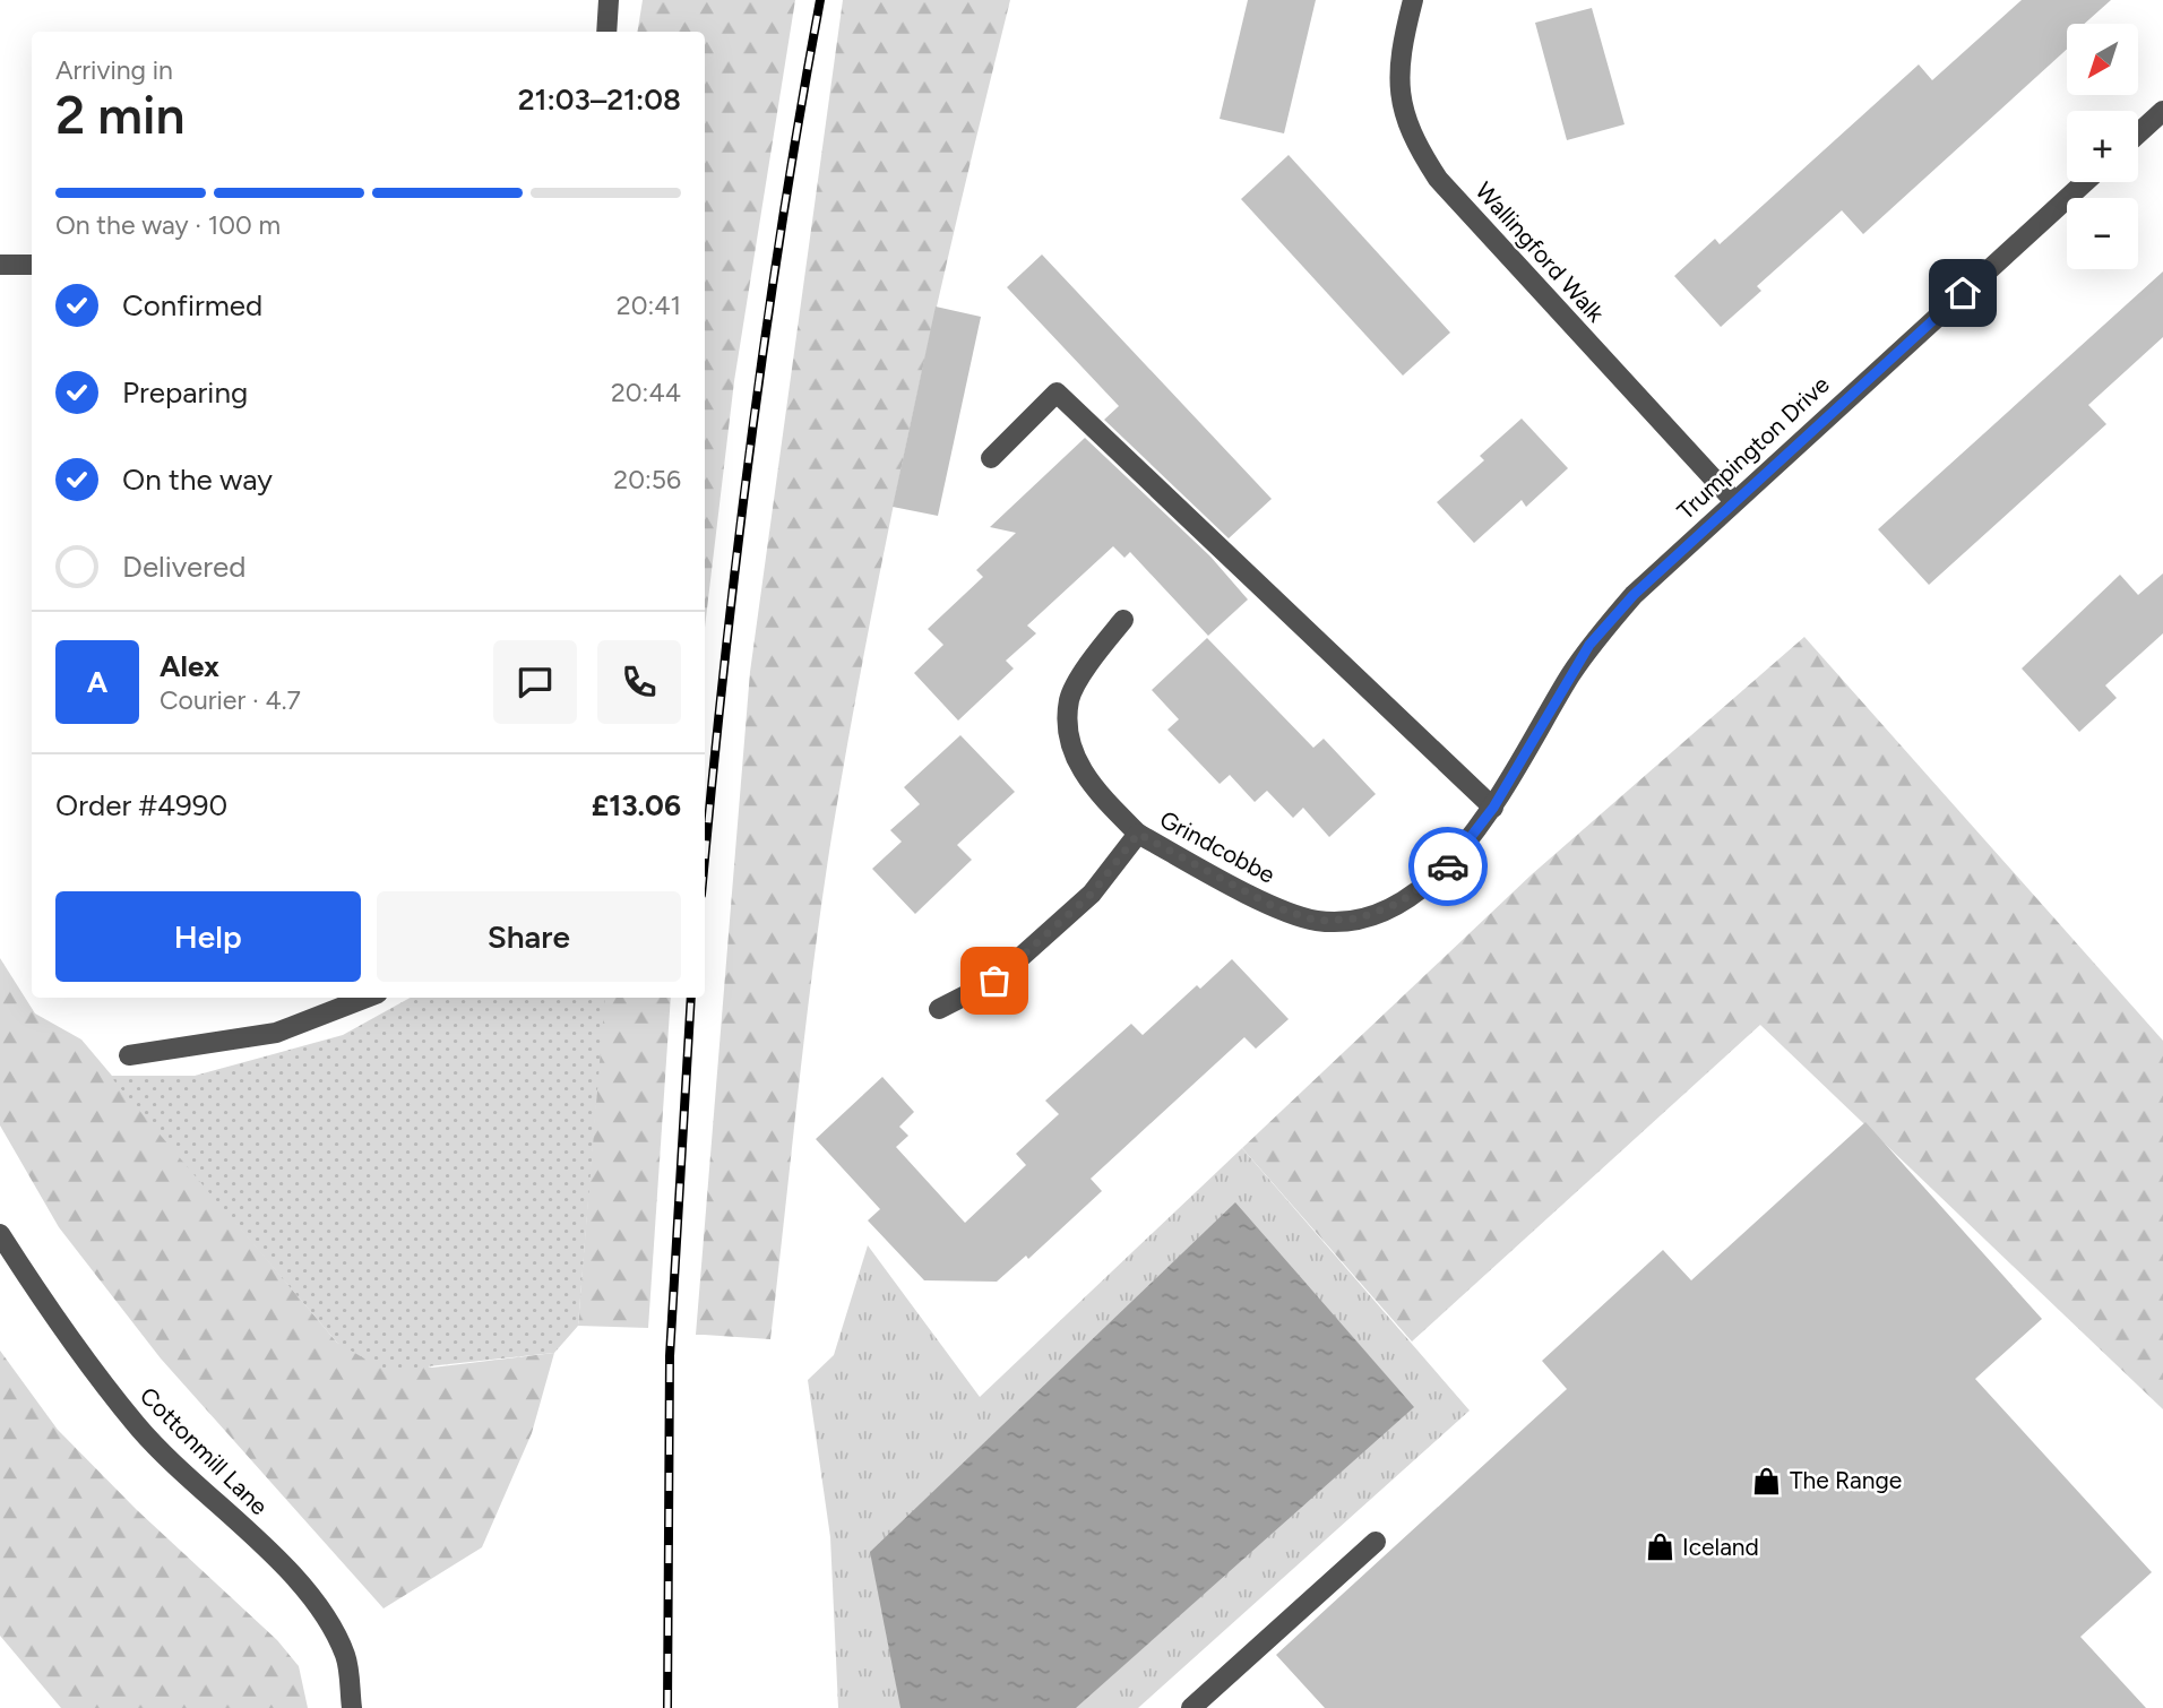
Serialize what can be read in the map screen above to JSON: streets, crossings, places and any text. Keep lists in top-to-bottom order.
{
  "streets": {
    "street": [
      "Wallingford Walk",
      "Trumpington Drive",
      "Grindcobbe",
      "Cottonmill Lane"
    ]
  },
  "crossings": [
    ["Wallingford Walk", "Trumpington Drive"],
    ["Trumpington Drive", "Grindcobbe"]
  ],
  "places": {
    "shop": ["The Range", "Iceland"]
  },
  "north": "bottom left",
  "page": {
    "map_buttons": ["+", "−"],
    "heading": ["2 min", "Arriving in", "21:03–21:08"],
    "panel": [
      "Alex",
      "Courier · 4.7",
      "Order #4990",
      "£13.06"
    ],
    "bar": "On the way · 100 m",
    "list": [
      ["Confirmed", "20:41"],
      ["Preparing", "20:44"],
      ["On the way", "20:56"],
      "Delivered"
    ],
    "round": "A",
    "buttons": ["Help", "Share"]
  }
}
